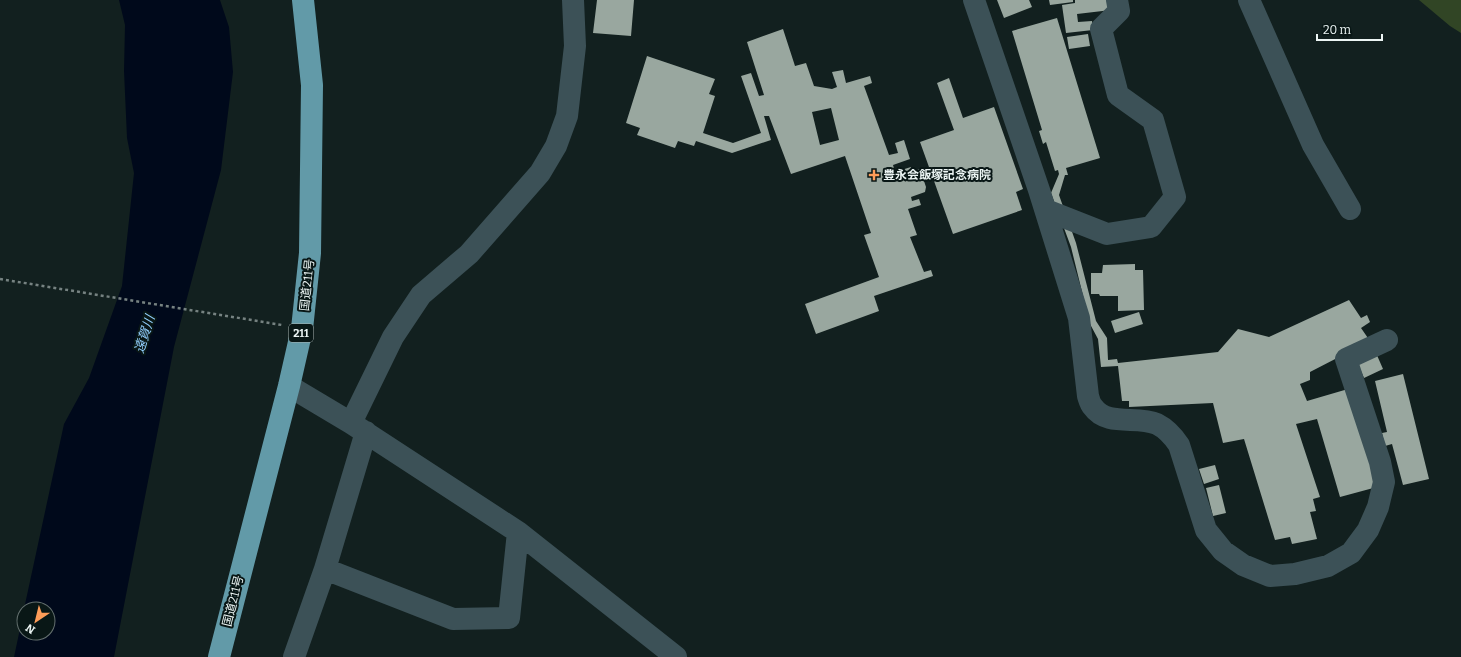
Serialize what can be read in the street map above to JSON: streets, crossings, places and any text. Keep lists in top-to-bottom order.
{
  "streets": {
    "highway": ["国道211号", "211"]
  },
  "water": ["遠賀川"],
  "places": {
    "health": ["豊永会飯塚記念病院"]
  },
  "scale_bar": "20 m",
  "north": "bottom left"
}
